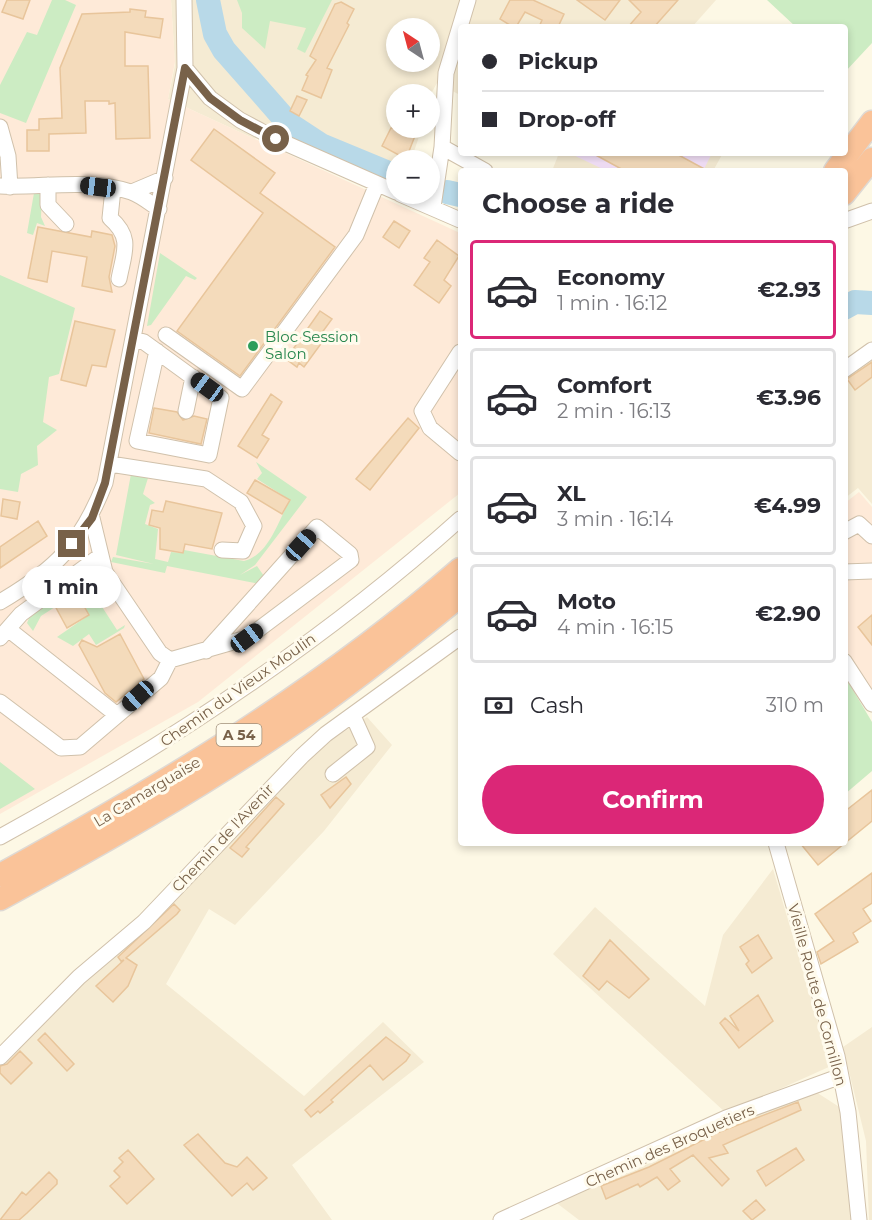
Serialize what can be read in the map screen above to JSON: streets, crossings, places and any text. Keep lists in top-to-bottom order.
{
  "streets": {
    "highway": ["A 54", "La Camarguaise"],
    "street": [
      "Chemin du Vieux Moulin",
      "Chemin de l'Avenir",
      "Vieille Route de Cornillon",
      "Chemin des Broquetiers"
    ]
  },
  "crossings": [
    ["Vieille Route de Cornillon", "Chemin des Broquetiers"]
  ],
  "places": ["Bloc Session Salon"],
  "north": "top left",
  "page": {
    "map_buttons": ["+", "−"],
    "banner": ["Pickup", "Drop-off"],
    "heading": "Choose a ride",
    "list": [
      {
        "name": "Economy",
        "note": "1 min · 16:12",
        "value": "€2.93"
      },
      {
        "name": "Comfort",
        "note": "2 min · 16:13",
        "value": "€3.96"
      },
      {
        "name": "XL",
        "note": "3 min · 16:14",
        "value": "€4.99"
      },
      {
        "name": "Moto",
        "note": "4 min · 16:15",
        "value": "€2.90"
      }
    ],
    "bubble": "1 min",
    "pay": ["Cash", "310 m"],
    "buttons": "Confirm"
  }
}
